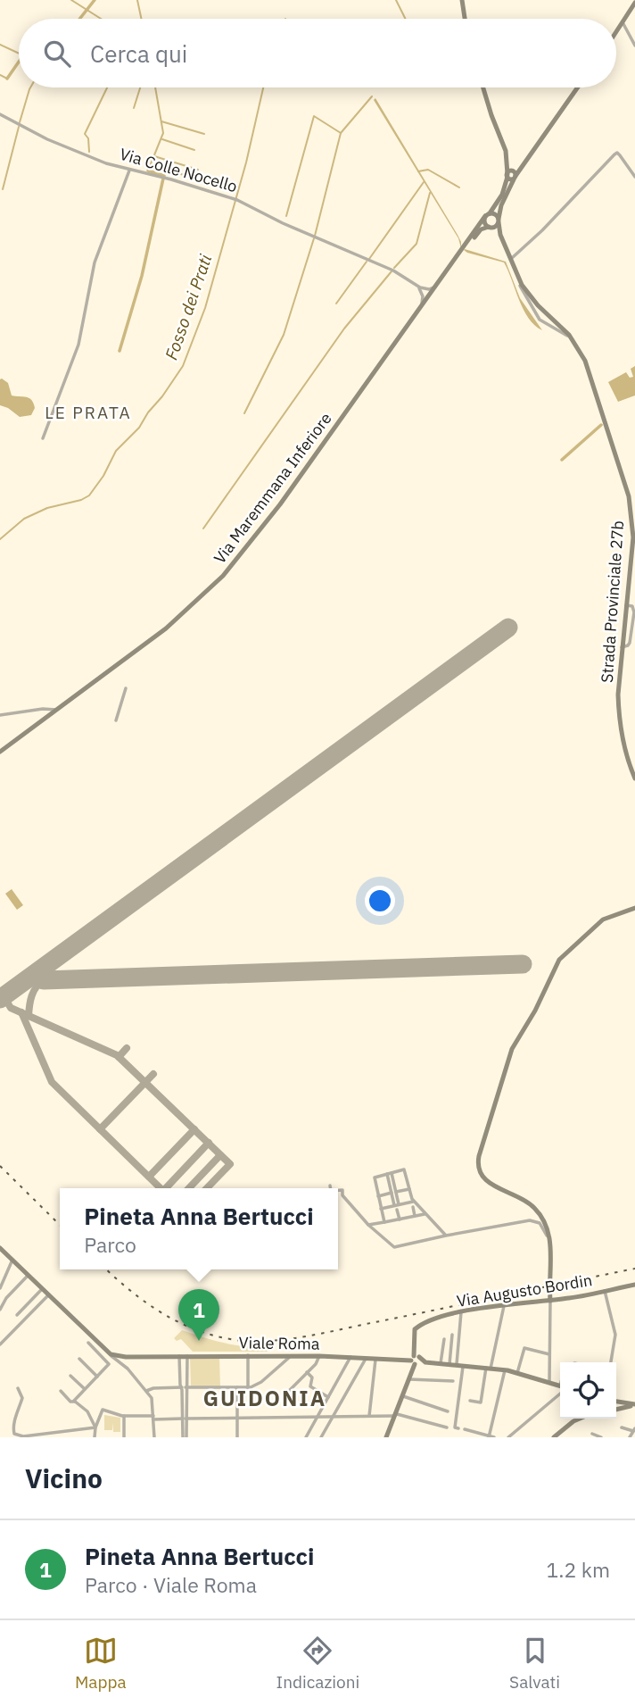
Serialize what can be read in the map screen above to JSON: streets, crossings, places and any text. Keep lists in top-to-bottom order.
{
  "streets": {
    "main road": [
      "Via Maremmana Inferiore",
      "Strada Provinciale 27b",
      "Via Augusto Bordin",
      "Viale Roma"
    ],
    "street": ["Via Colle Nocello"]
  },
  "crossings": [
    ["Via Colle Nocello", "Via Maremmana Inferiore"],
    ["Via Augusto Bordin", "Viale Roma"]
  ],
  "districts": ["LE PRATA", "GUIDONIA"],
  "water": ["Fosso dei Prati"],
  "page": {
    "search": "Cerca qui",
    "popup": ["Pineta Anna Bertucci", "Parco"],
    "pins": "1",
    "heading": "Vicino",
    "list": [
      {
        "mark": "1",
        "name": "Pineta Anna Bertucci",
        "note": "Parco · Viale Roma",
        "value": "1.2 km"
      }
    ],
    "nav": ["Mappa", "Indicazioni", "Salvati"]
  }
}
